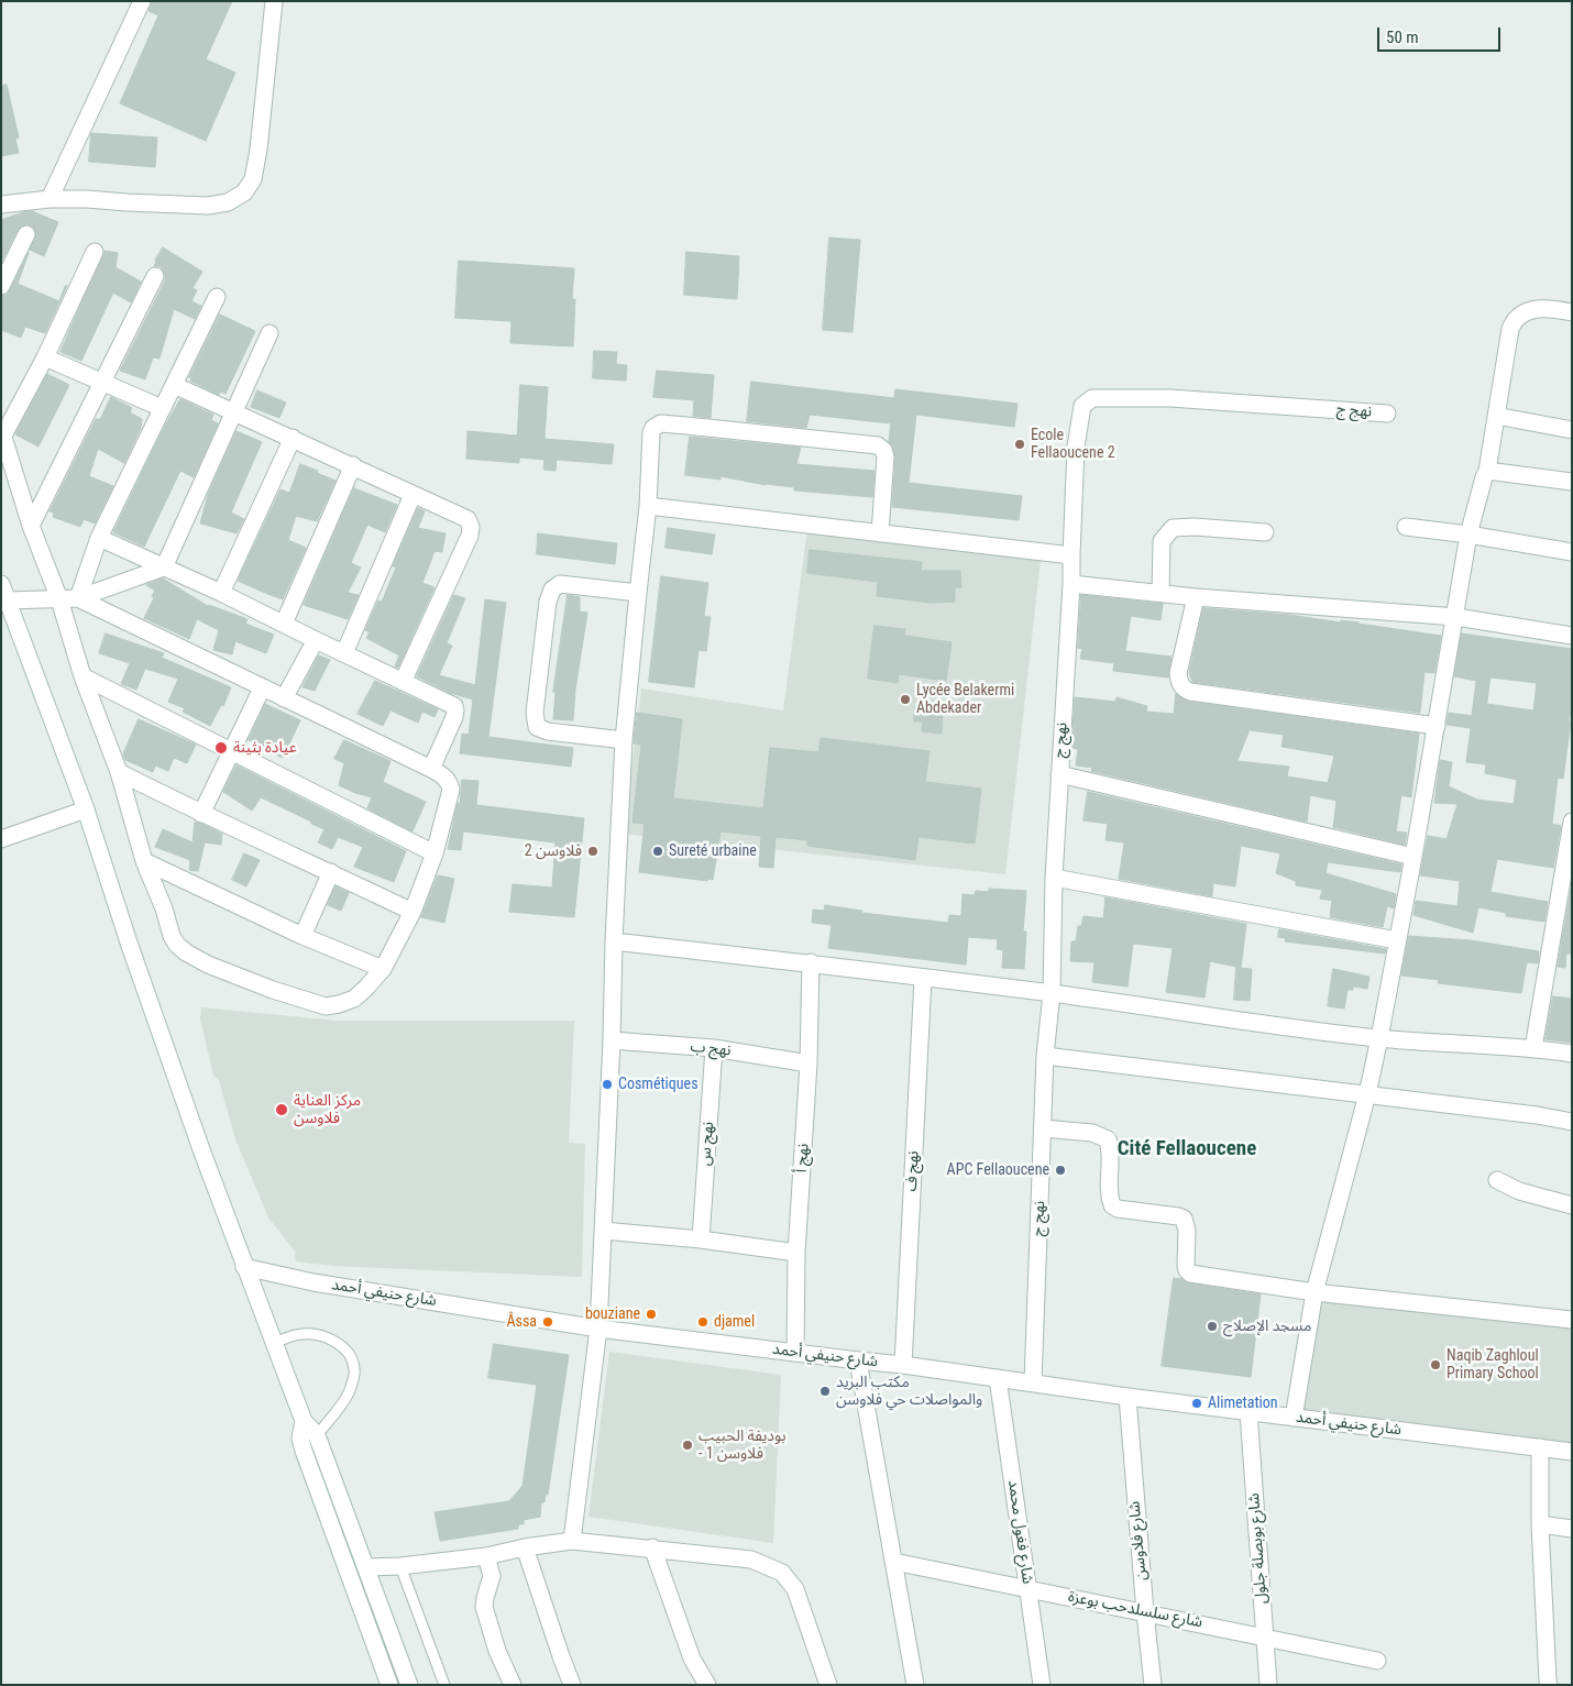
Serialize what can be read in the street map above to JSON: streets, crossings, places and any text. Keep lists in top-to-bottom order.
{
  "streets": {
    "street": [
      "نهج ج",
      "نهج ب",
      "نهج س",
      "نهج أ",
      "نهج ف",
      "شارع حنيفي أحمد",
      "شارع فغول محمد",
      "شارع فلاوسن",
      "شارع بوبصلة جلول",
      "شارع سلسلدحب بوعزة"
    ]
  },
  "crossings": [
    ["نهج ج", "شارع حنيفي أحمد"],
    ["نهج ب", "نهج س"],
    ["نهج ب", "نهج أ"],
    ["نهج أ", "شارع حنيفي أحمد"],
    ["نهج ف", "شارع حنيفي أحمد"],
    ["شارع حنيفي أحمد", "شارع فغول محمد"],
    ["شارع حنيفي أحمد", "شارع فلاوسن"],
    ["شارع حنيفي أحمد", "شارع بوبصلة جلول"],
    ["شارع فغول محمد", "شارع سلسلدحب بوعزة"],
    ["شارع فلاوسن", "شارع سلسلدحب بوعزة"],
    ["شارع بوبصلة جلول", "شارع سلسلدحب بوعزة"]
  ],
  "districts": ["Cité Fellaoucene"],
  "places": [
    "Ecole Fellaoucene 2",
    "Lycée Belakermi Abdekader",
    "عيادة بثينة",
    "فلاوسن 2",
    "Sureté urbaine",
    "Cosmétiques",
    "مركز العناية فلاوسن",
    "APC Fellaoucene",
    "bouziane",
    "Âssa",
    "djamel",
    "مسجد اﻹصلاح",
    "Naqib Zaghloul Primary School",
    "مكتب البريد والمواصلات حي فلاوسن",
    "Alimetation",
    "بوديفة الحبيب - فلاوسن 1"
  ],
  "scale_bar": "50 m"
}
